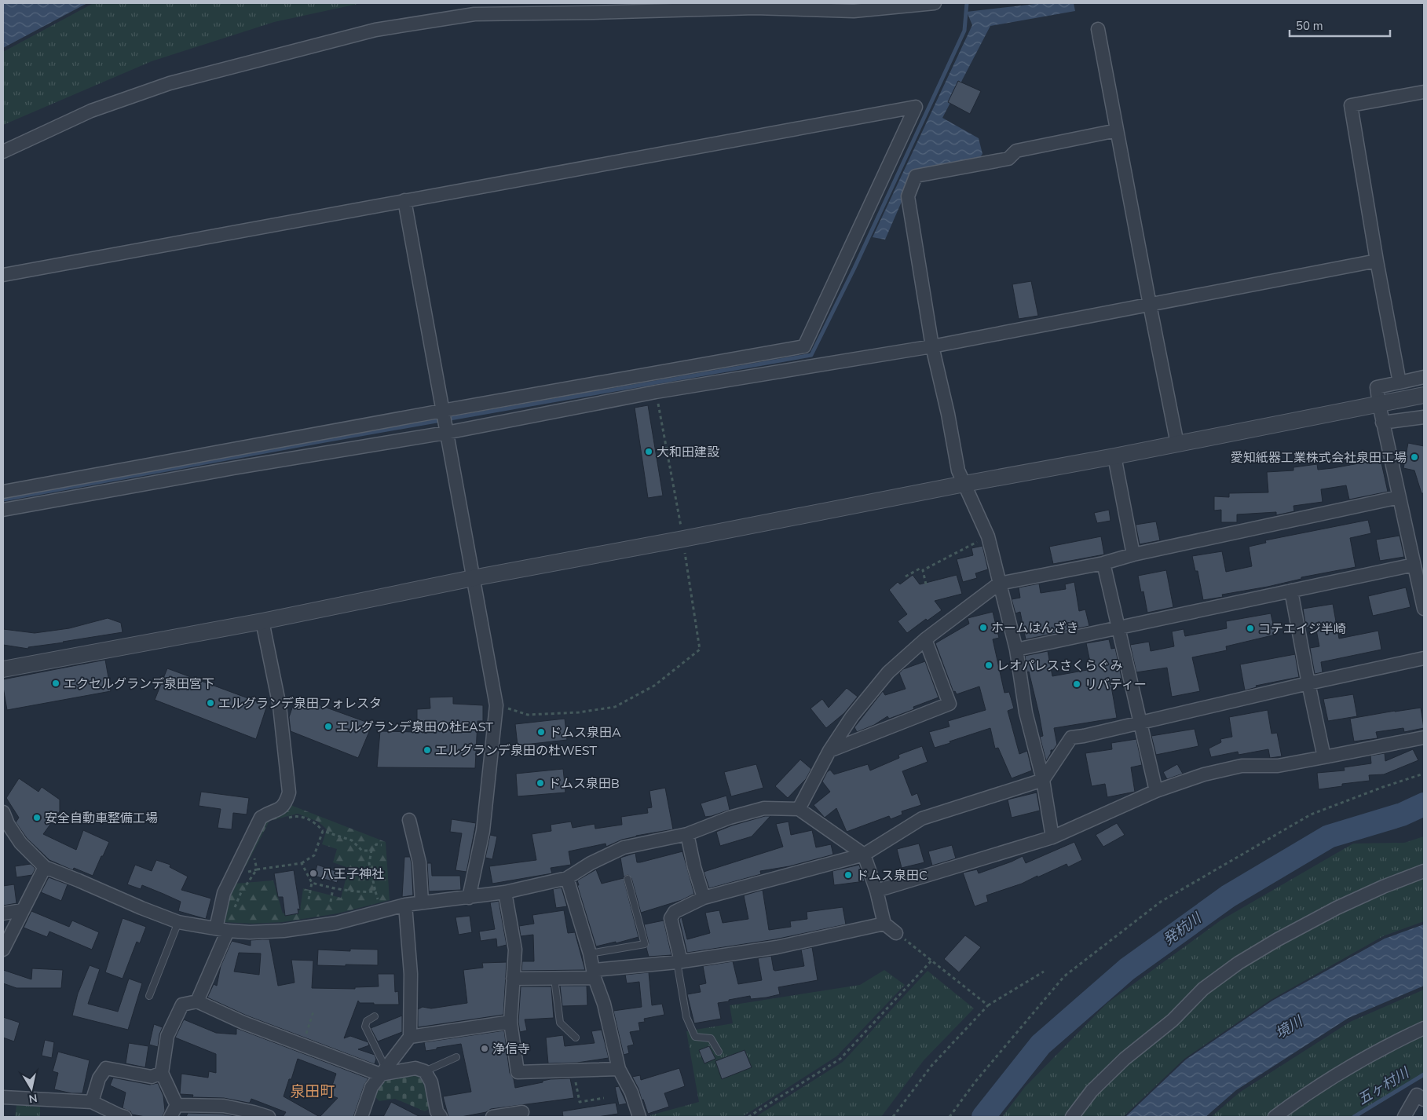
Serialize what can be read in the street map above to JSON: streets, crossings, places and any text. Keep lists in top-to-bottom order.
{
  "districts": ["泉田町"],
  "water": ["発杭川", "境川", "五ヶ村川"],
  "places": [
    "大和田建設",
    "愛知紙器工業株式会社泉田工場",
    "ホームはんざき",
    "コテエイジ半崎",
    "レオパレスさくらぐみ",
    "エクセルグランデ泉田宮下",
    "リバティー",
    "エルグランデ泉田フォレスタ",
    "エルグランデ泉田の杜EAST",
    "ドムス泉田A",
    "エルグランデ泉田の杜WEST",
    "ドムス泉田B",
    "安全自動車整備工場",
    "八王子神社",
    "ドムス泉田C",
    "浄信寺"
  ],
  "scale_bar": "50 m",
  "north": "bottom"
}
